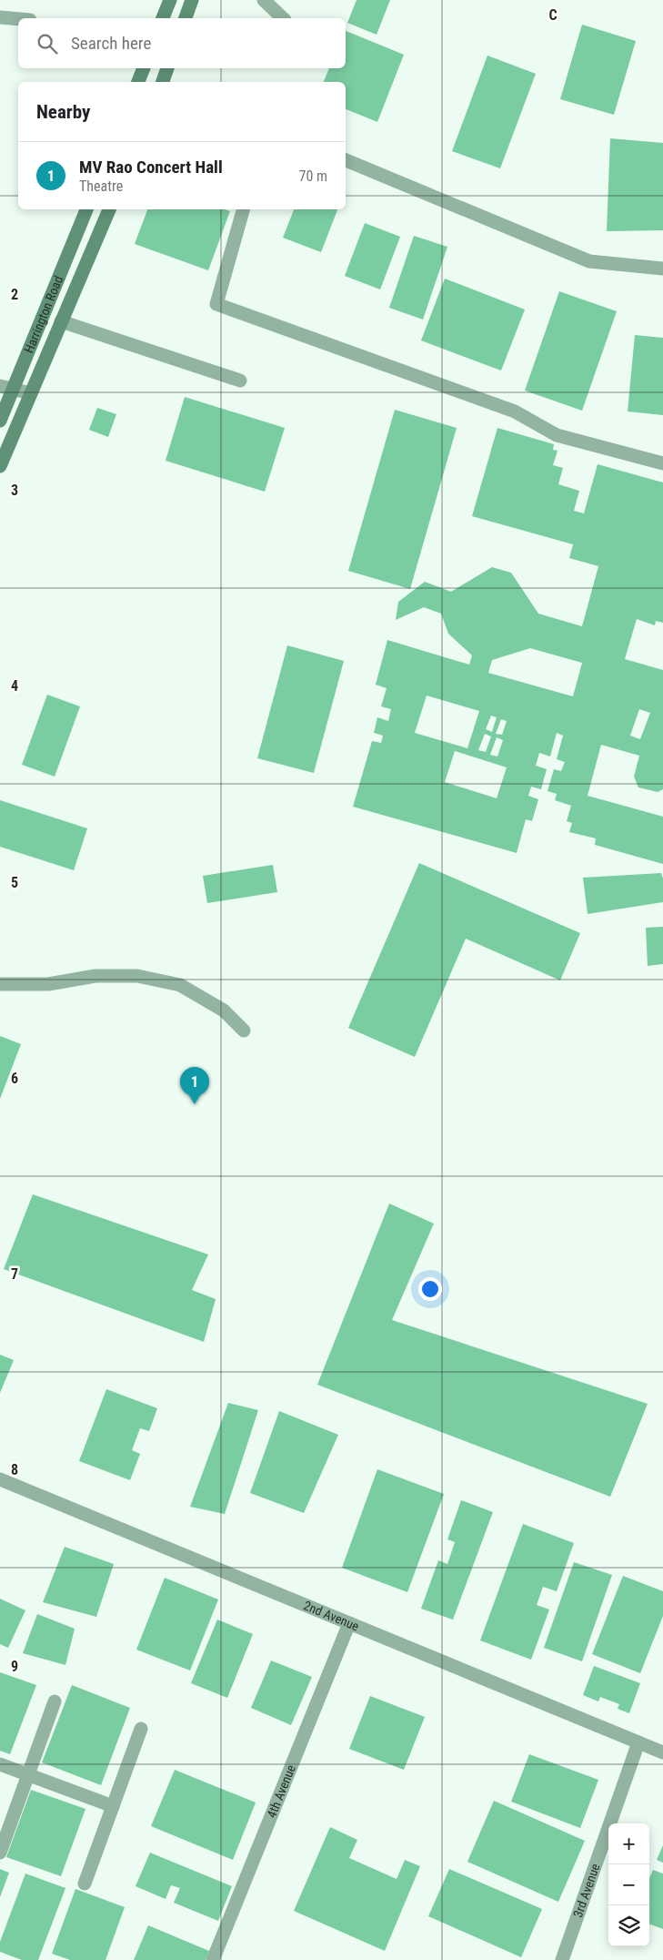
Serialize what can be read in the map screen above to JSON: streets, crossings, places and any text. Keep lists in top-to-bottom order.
{
  "streets": {
    "street": [
      "Harrington Road",
      "2nd Avenue",
      "4th Avenue",
      "3rd Avenue"
    ]
  },
  "crossings": [
    ["2nd Avenue", "4th Avenue"],
    ["2nd Avenue", "3rd Avenue"]
  ],
  "page": {
    "search": "Search here",
    "heading": "Nearby",
    "list": [
      {
        "mark": "1",
        "name": "MV Rao Concert Hall",
        "note": "Theatre",
        "value": "70 m"
      }
    ],
    "pins": "1",
    "map_buttons": ["+", "−"]
  },
  "grid": {
    "columns": ["C"],
    "rows": [
      "2",
      "3",
      "4",
      "5",
      "6",
      "7",
      "8",
      "9"
    ]
  }
}
